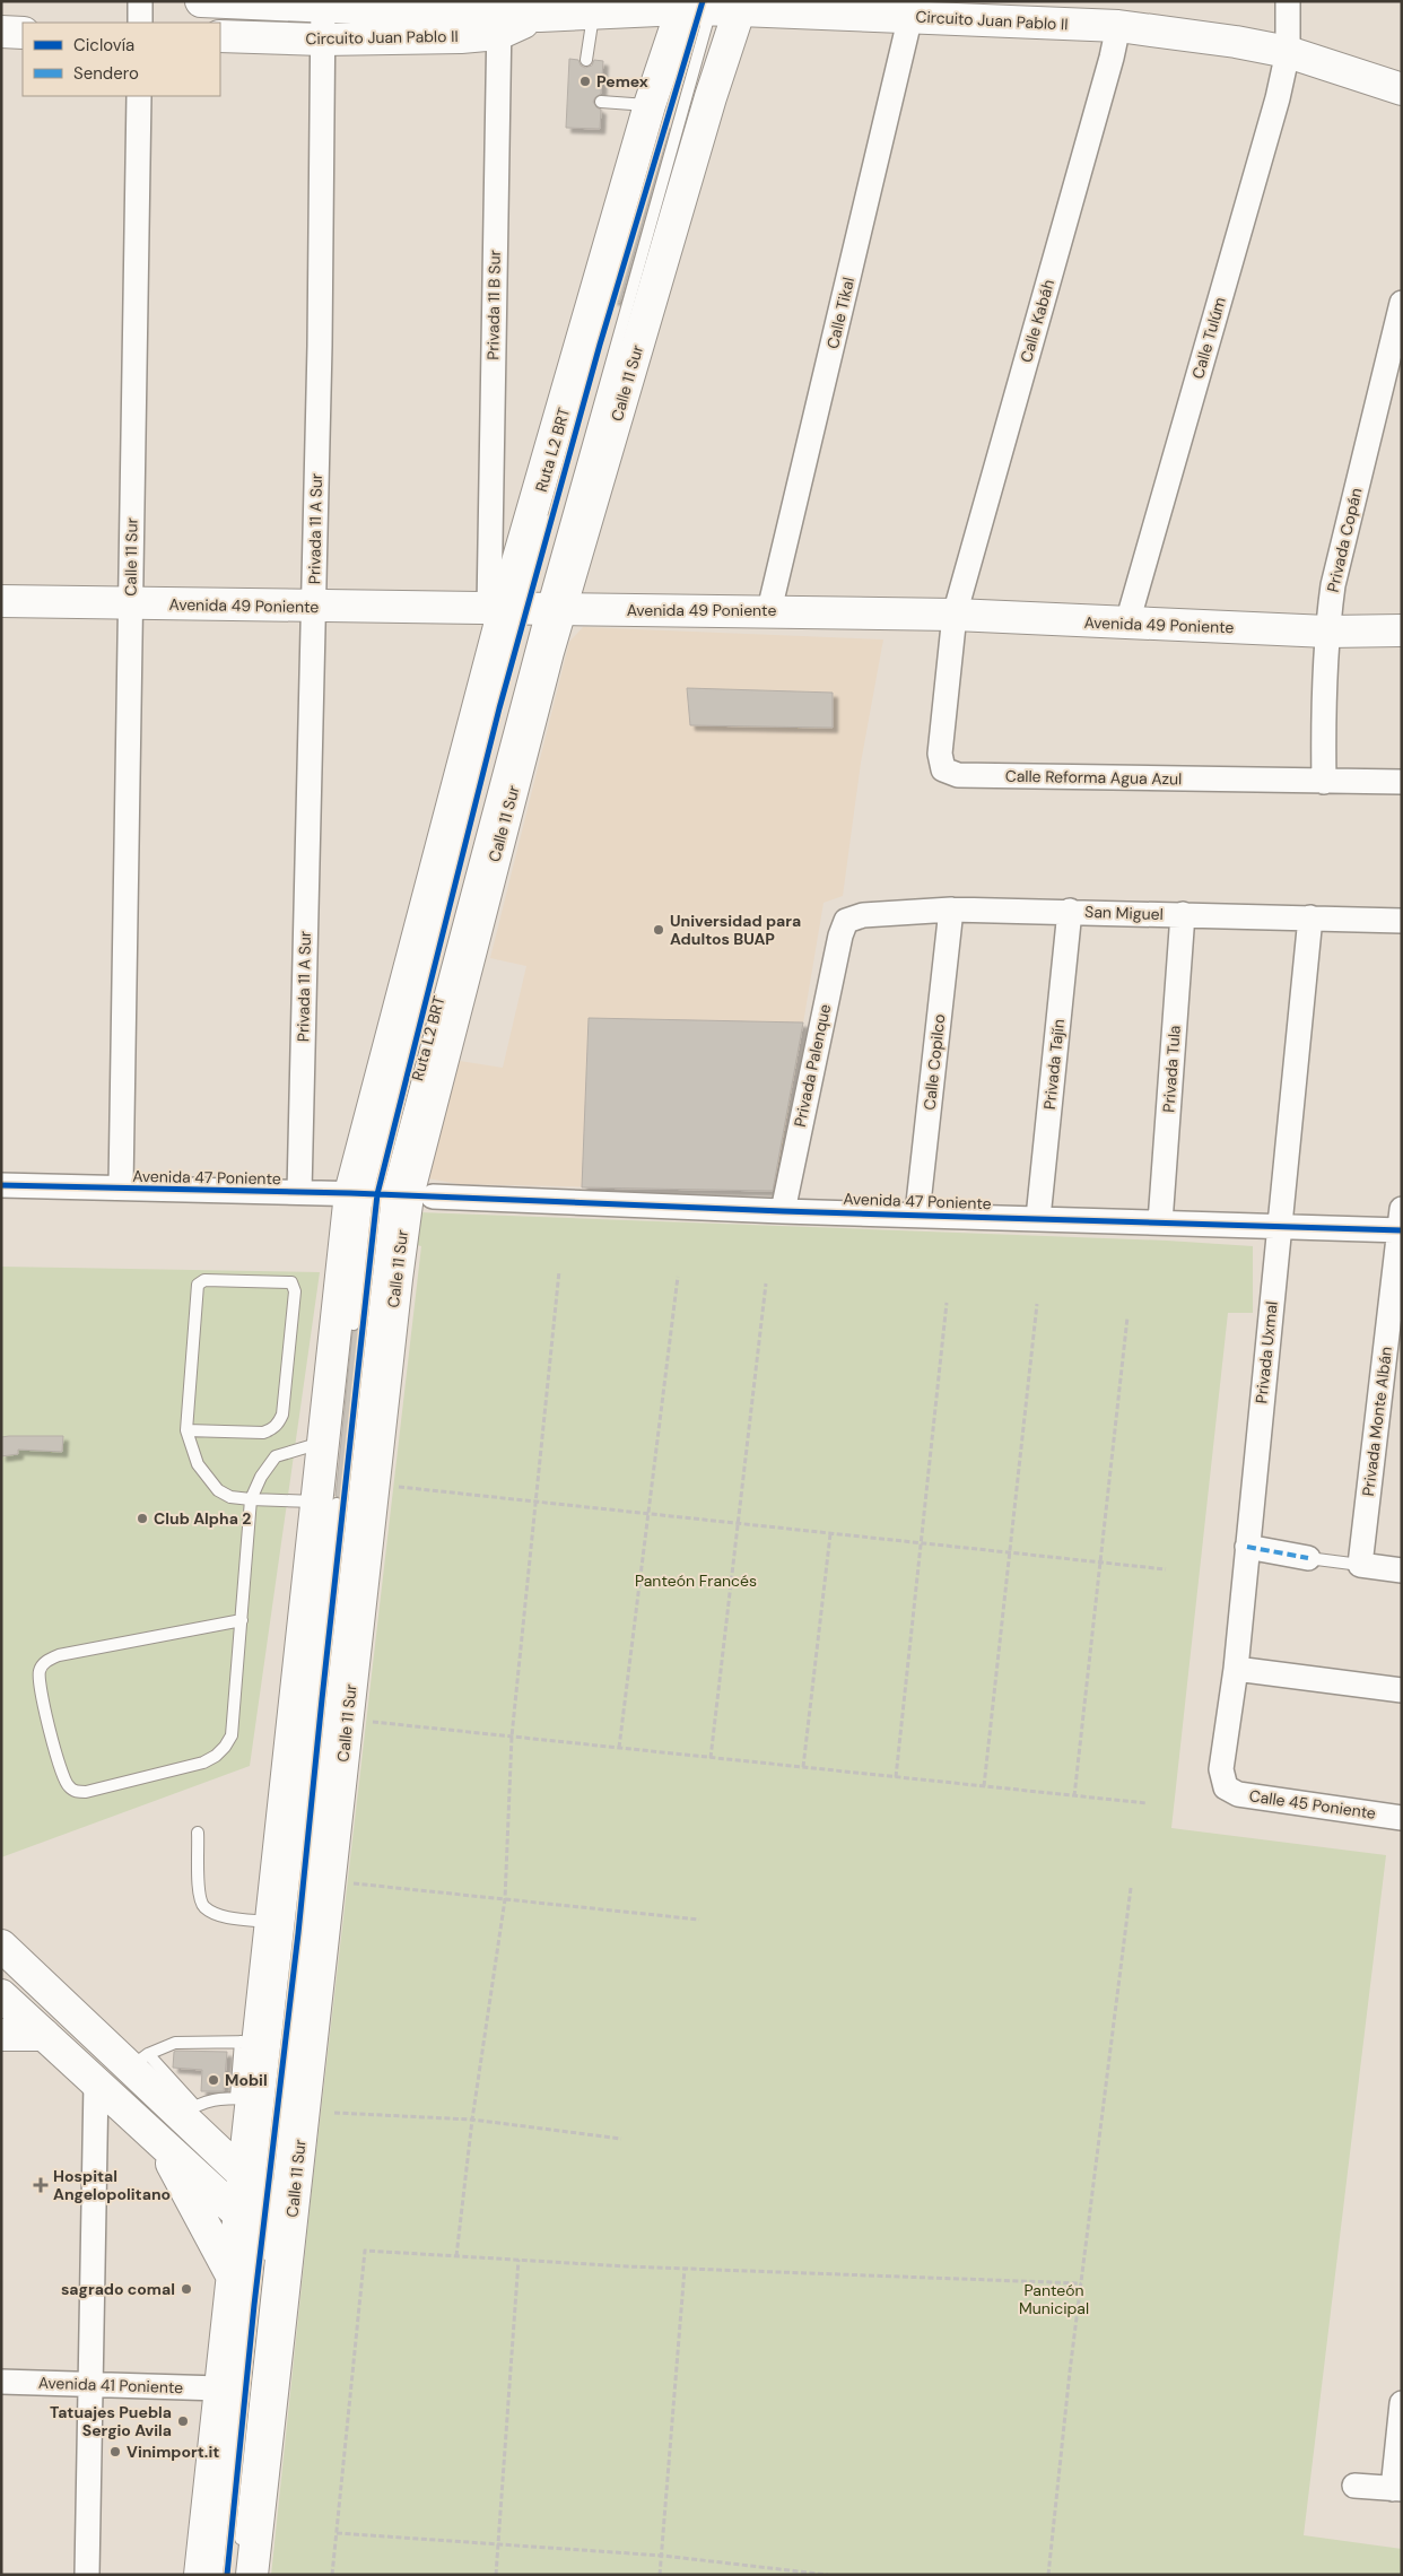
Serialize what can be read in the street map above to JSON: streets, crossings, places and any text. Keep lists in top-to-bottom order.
{
  "streets": {
    "main road": ["Circuito Juan Pablo II", "Calle 11 Sur", "Avenida 49 Poniente"],
    "street": [
      "Privada 11 B Sur",
      "Calle Tikal",
      "Calle Kabáh",
      "Calle Tulúm",
      "Privada 11 A Sur",
      "Privada Copán",
      "Calle Reforma Agua Azul",
      "San Miguel",
      "Calle Copilco",
      "Privada Tajín",
      "Privada Palenque",
      "Privada Tula",
      "Avenida 47 Poniente",
      "Privada Uxmal",
      "Privada Monte Albán",
      "Calle 45 Poniente",
      "Avenida 41 Poniente"
    ],
    "lane": ["Ruta L2 BRT"]
  },
  "crossings": [
    ["Circuito Juan Pablo II", "Privada 11 B Sur"],
    ["Circuito Juan Pablo II", "Calle Tikal"],
    ["Circuito Juan Pablo II", "Calle Kabáh"],
    ["Circuito Juan Pablo II", "Calle Tulúm"],
    ["Circuito Juan Pablo II", "Calle 11 Sur"],
    ["Circuito Juan Pablo II", "Privada 11 A Sur"],
    ["Privada 11 B Sur", "Calle 11 Sur"],
    ["Privada 11 B Sur", "Ruta L2 BRT"],
    ["Privada 11 B Sur", "Avenida 49 Poniente"],
    ["Calle Tikal", "Avenida 49 Poniente"],
    ["Calle Kabáh", "Avenida 49 Poniente"],
    ["Calle Kabáh", "Calle Reforma Agua Azul"],
    ["Calle Tulúm", "Avenida 49 Poniente"],
    ["Calle 11 Sur", "Ruta L2 BRT"],
    ["Calle 11 Sur", "Avenida 49 Poniente"],
    ["Calle 11 Sur", "Avenida 47 Poniente"],
    ["Calle 11 Sur", "Avenida 41 Poniente"],
    ["Ruta L2 BRT", "Avenida 49 Poniente"],
    ["Privada 11 A Sur", "Avenida 49 Poniente"],
    ["Privada 11 A Sur", "Avenida 47 Poniente"],
    ["Privada Copán", "Avenida 49 Poniente"],
    ["Privada Copán", "Calle Reforma Agua Azul"],
    ["Avenida 49 Poniente", "Calle Reforma Agua Azul"],
    ["San Miguel", "Calle Copilco"],
    ["San Miguel", "Privada Tajín"],
    ["San Miguel", "Privada Palenque"],
    ["San Miguel", "Privada Tula"],
    ["San Miguel", "Privada Uxmal"],
    ["Calle Copilco", "Avenida 47 Poniente"],
    ["Privada Tajín", "Avenida 47 Poniente"],
    ["Privada Palenque", "Avenida 47 Poniente"],
    ["Privada Tula", "Avenida 47 Poniente"],
    ["Avenida 47 Poniente", "Privada Uxmal"],
    ["Avenida 47 Poniente", "Privada Monte Albán"],
    ["Privada Uxmal", "Calle 45 Poniente"]
  ],
  "parks": ["Panteón Francés", "Panteón Municipal"],
  "places": {
    "other": [
      "Pemex",
      "Universidad para Adultos BUAP",
      "Club Alpha 2",
      "Mobil",
      "sagrado comal",
      "Tatuajes Puebla Sergio Avila",
      "Vinimport.it"
    ],
    "health": ["Hospital Angelopolitano"]
  },
  "legend": ["Ciclovía", "Sendero"]
}
